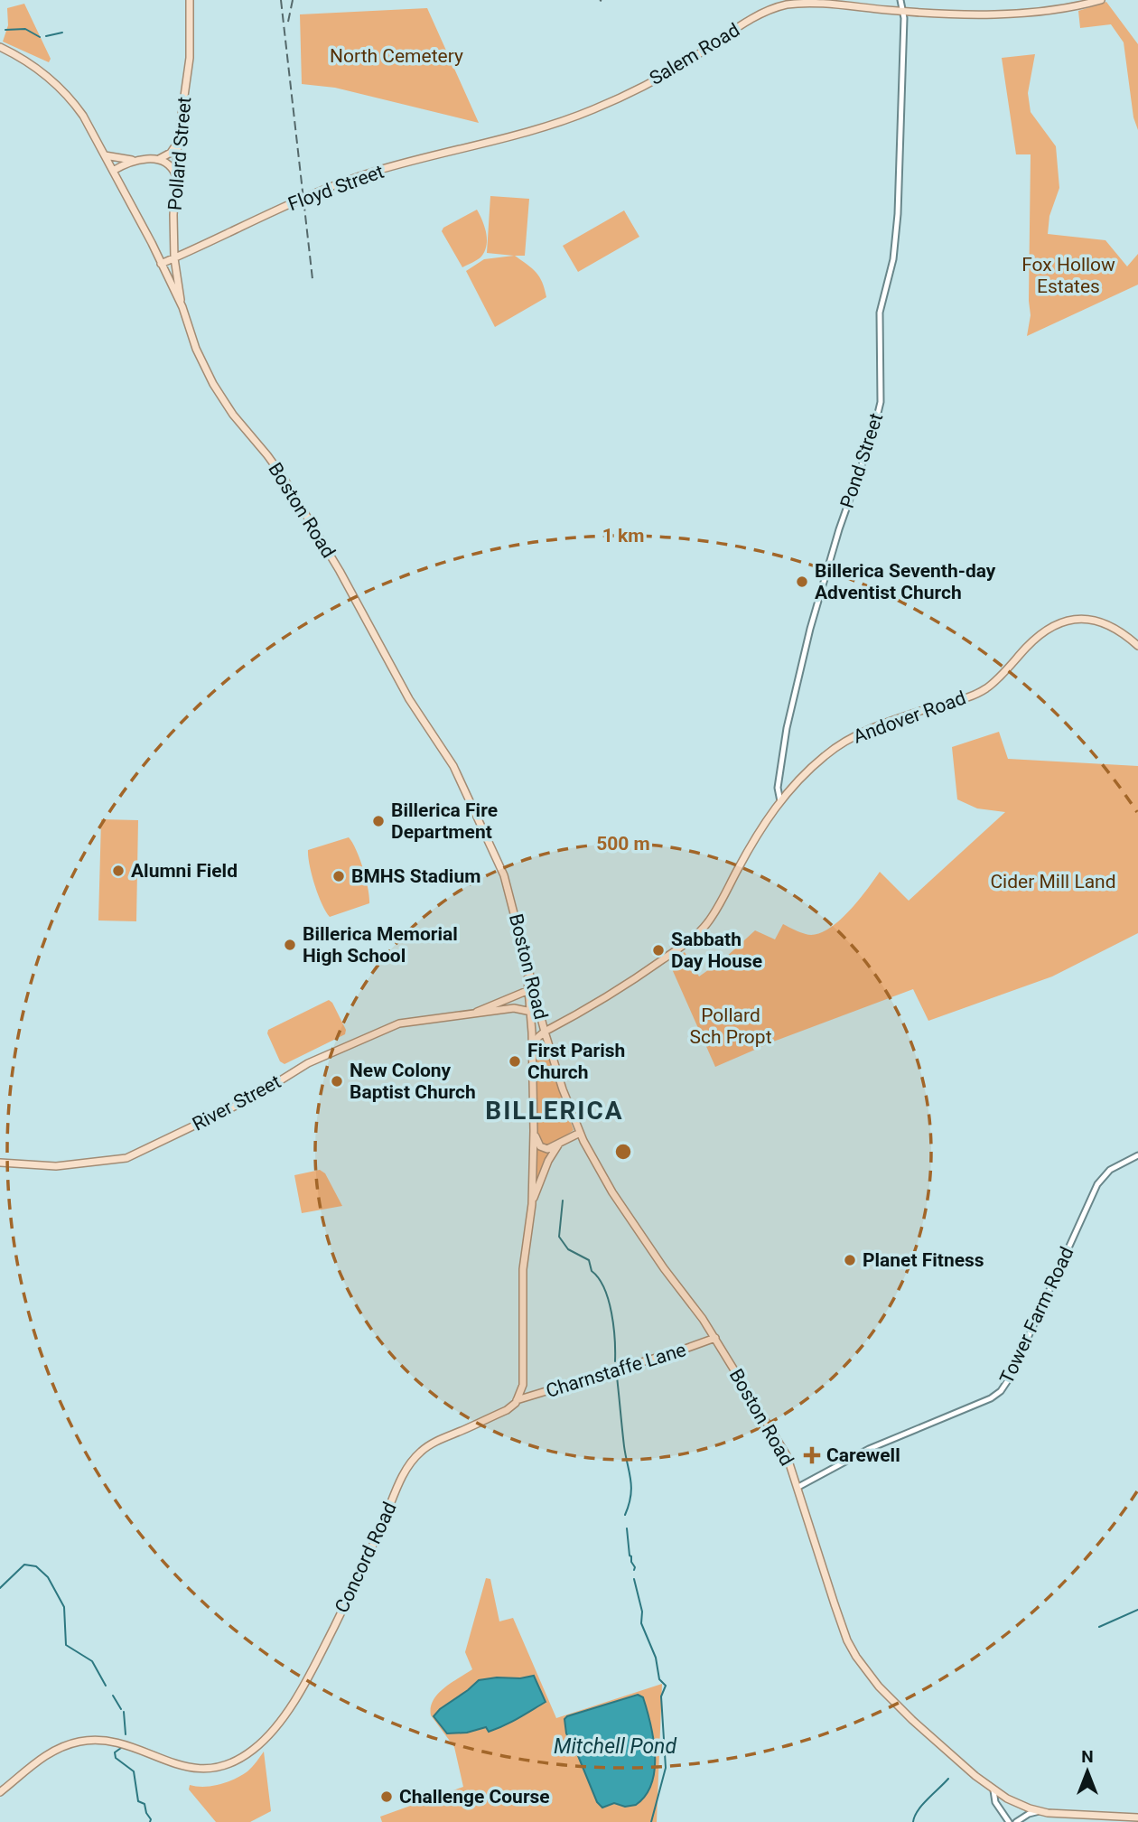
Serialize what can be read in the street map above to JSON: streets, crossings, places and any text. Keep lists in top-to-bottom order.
{
  "streets": {
    "main road": [
      "Salem Road",
      "Pollard Street",
      "Floyd Street",
      "Boston Road",
      "Andover Road",
      "River Street",
      "Charnstaffe Lane",
      "Concord Road"
    ],
    "street": ["Pond Street", "Tower Farm Road"]
  },
  "crossings": [
    ["Salem Road", "Floyd Street"],
    ["Salem Road", "Pond Street"],
    ["Pollard Street", "Floyd Street"],
    ["Pollard Street", "Boston Road"],
    ["Floyd Street", "Boston Road"],
    ["Pond Street", "Andover Road"],
    ["Boston Road", "Andover Road"],
    ["Boston Road", "River Street"],
    ["Boston Road", "Tower Farm Road"],
    ["Boston Road", "Charnstaffe Lane"],
    ["Charnstaffe Lane", "Concord Road"]
  ],
  "districts": ["BILLERICA"],
  "water": ["Mitchell Pond"],
  "parks": [
    "North Cemetery",
    "Fox Hollow Estates",
    "Cider Mill Land",
    "Pollard Sch Propt"
  ],
  "places": {
    "other": [
      "Billerica Seventh-day Adventist Church",
      "Billerica Fire Department",
      "Alumni Field",
      "BMHS Stadium",
      "Billerica Memorial High School",
      "Sabbath Day House",
      "First Parish Church",
      "New Colony Baptist Church",
      "Planet Fitness",
      "Challenge Course"
    ],
    "health": ["Carewell"]
  },
  "north": "top",
  "rings": ["1 km", "500 m"]
}
